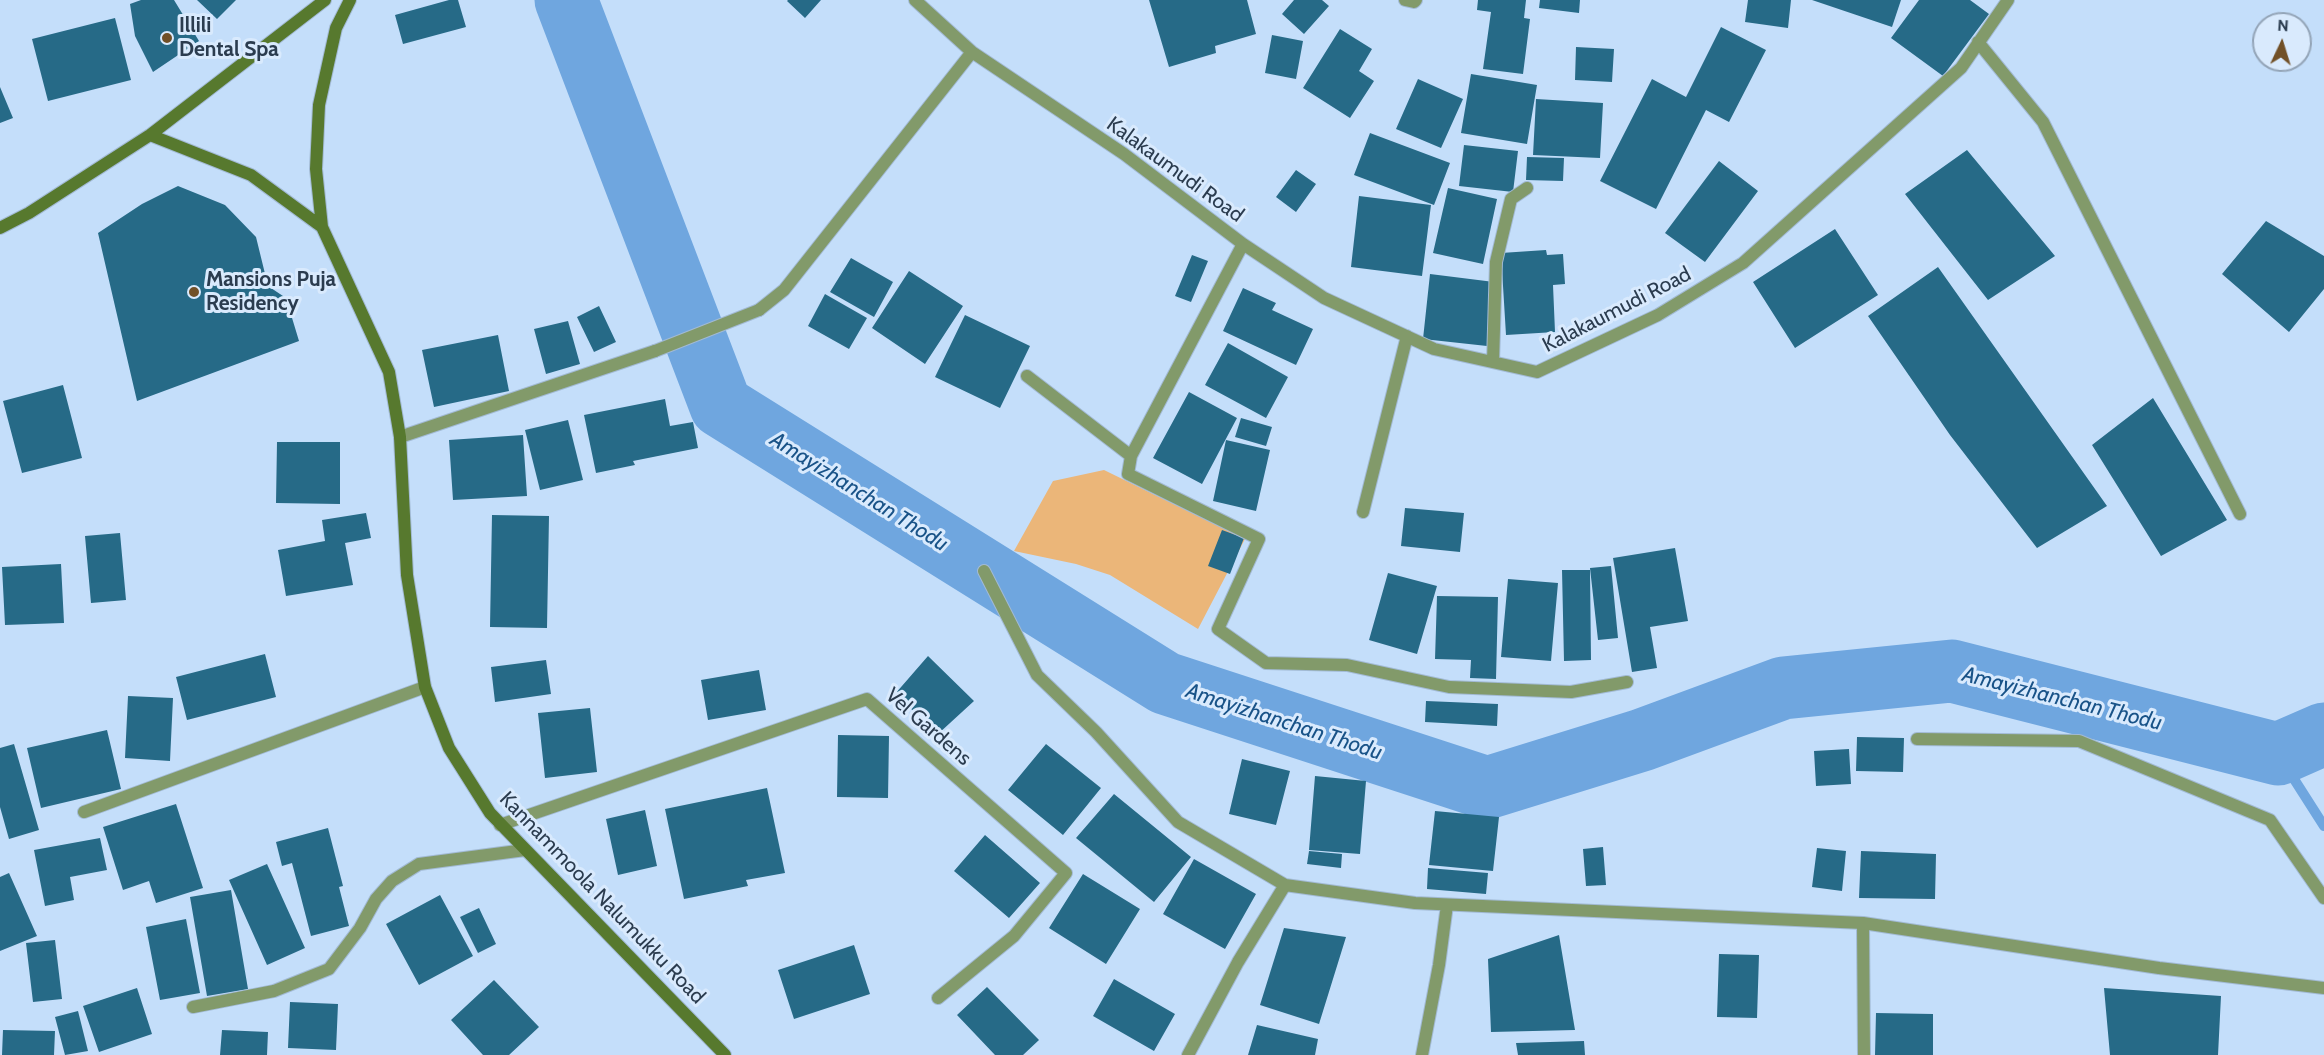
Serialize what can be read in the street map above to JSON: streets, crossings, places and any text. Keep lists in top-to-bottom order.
{
  "streets": {
    "main road": ["Kannammoola Nalumukku Road"],
    "street": ["Kalakaumudi Road", "Vel Gardens"]
  },
  "crossings": [
    ["Vel Gardens", "Kannammoola Nalumukku Road"]
  ],
  "water": ["Amayizhanchan Thodu"],
  "places": ["Illili Dental Spa", "Mansions Puja Residency"],
  "north": "top"
}
